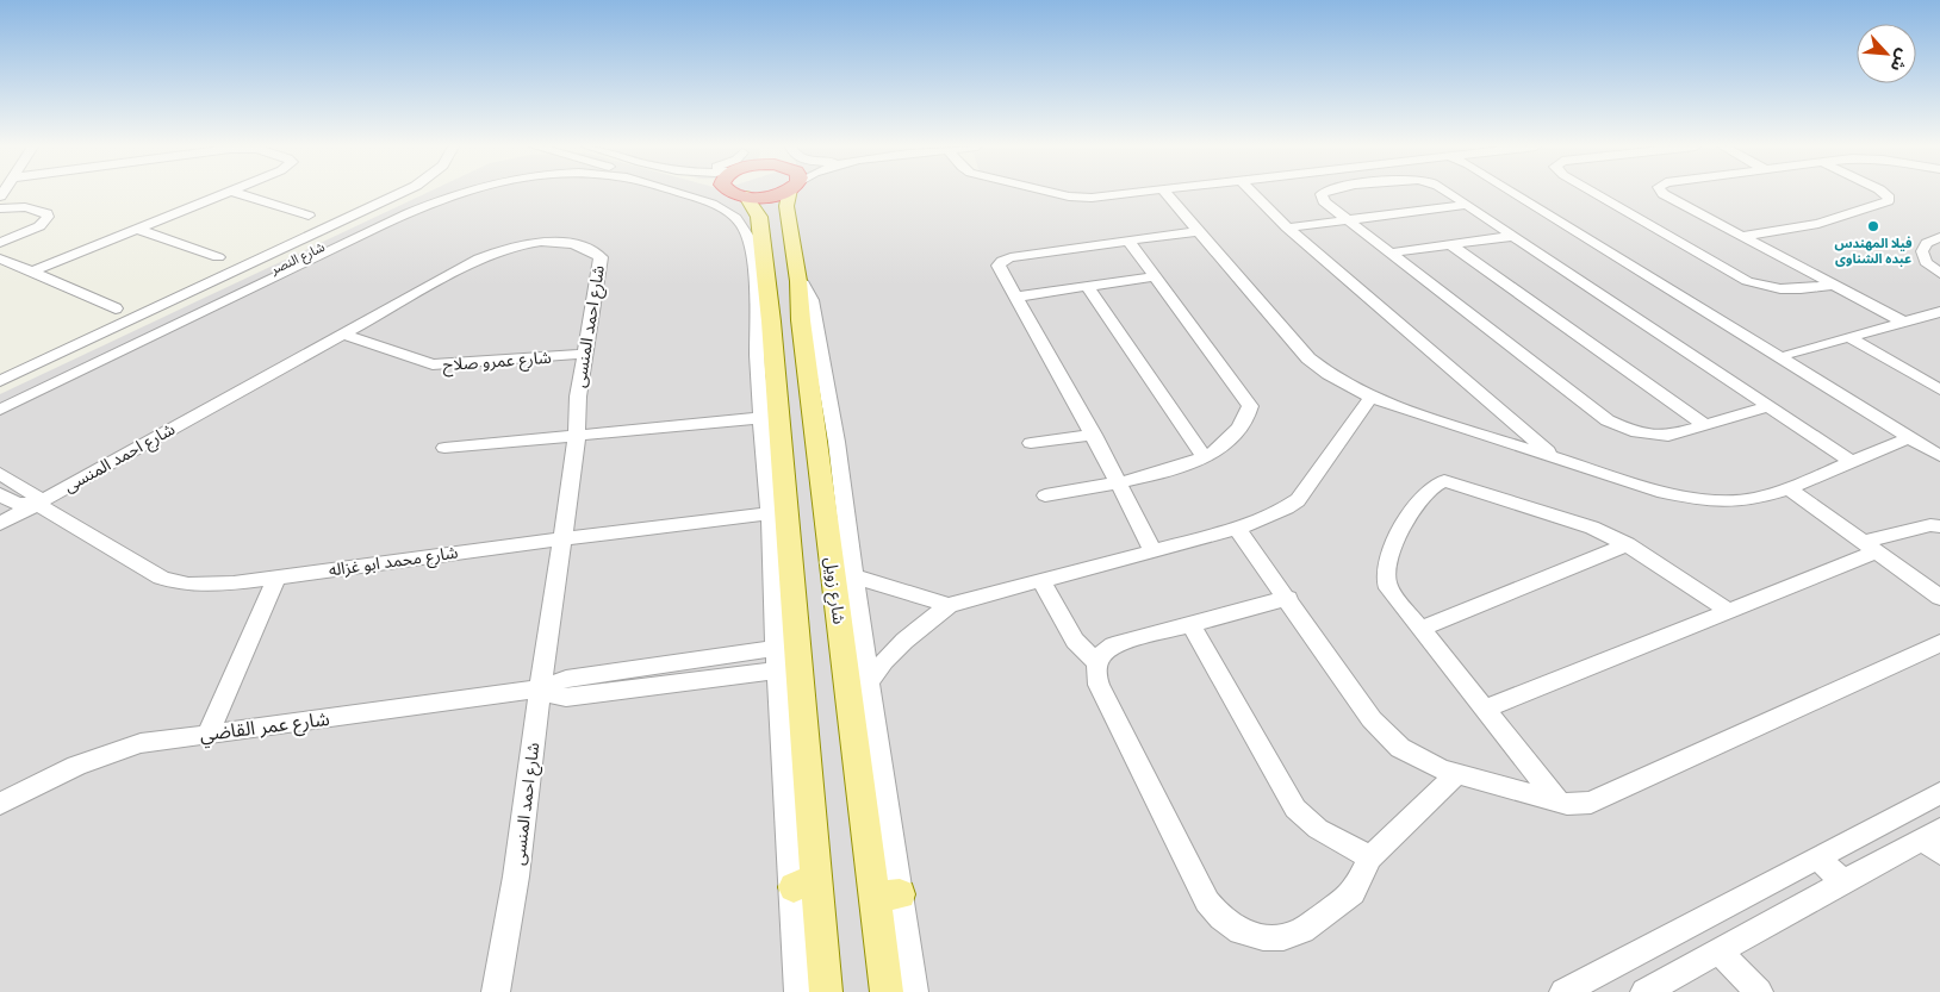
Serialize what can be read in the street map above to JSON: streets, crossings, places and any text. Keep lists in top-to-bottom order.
{
  "streets": {
    "main road": ["شارع زويل"],
    "street": [
      "شارع النصر",
      "شارع احمد المنسى",
      "شارع عمرو صلاح",
      "شارع محمد ابو غزاله",
      "شارع عمر القاضي"
    ]
  },
  "crossings": [
    ["شارع احمد المنسى", "شارع عمرو صلاح"],
    ["شارع احمد المنسى", "شارع محمد ابو غزاله"],
    ["شارع احمد المنسى", "شارع عمر القاضي"]
  ],
  "places": ["فيلا المهندس عبده الشناوى"],
  "north": "bottom right"
}
